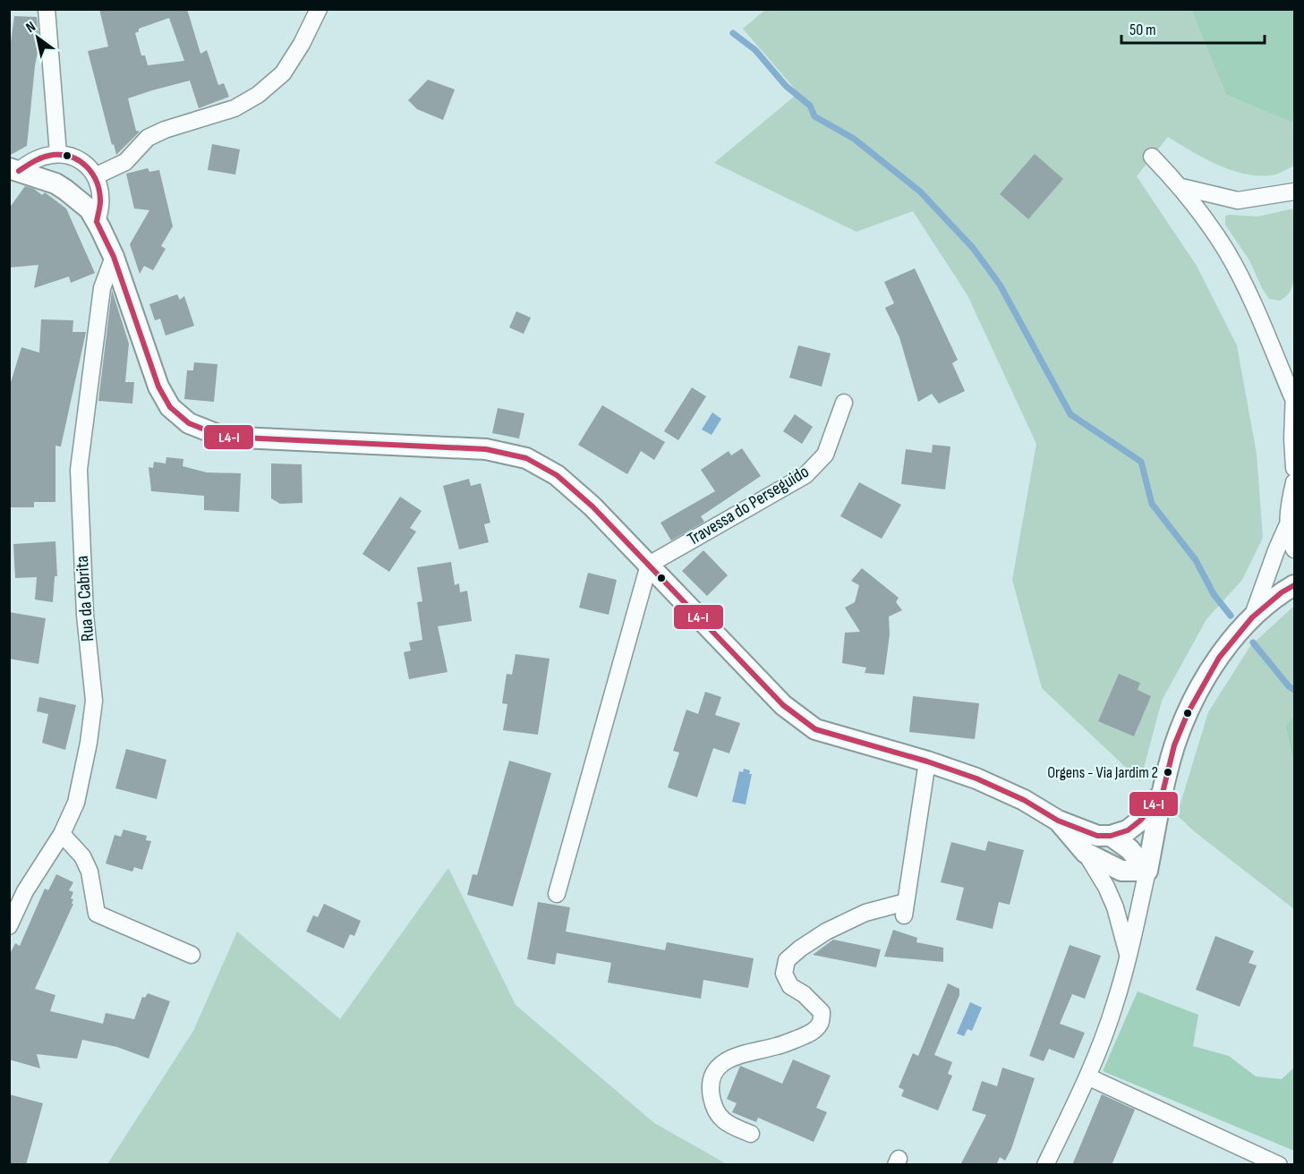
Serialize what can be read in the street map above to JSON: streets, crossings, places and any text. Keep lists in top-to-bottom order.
{
  "streets": {
    "street": ["Travessa do Perseguido", "Rua da Cabrita"]
  },
  "places": ["Orgens - Via Jardim 2"],
  "lines": ["transit line L4-I"],
  "scale_bar": "50 m",
  "north": "top left"
}
